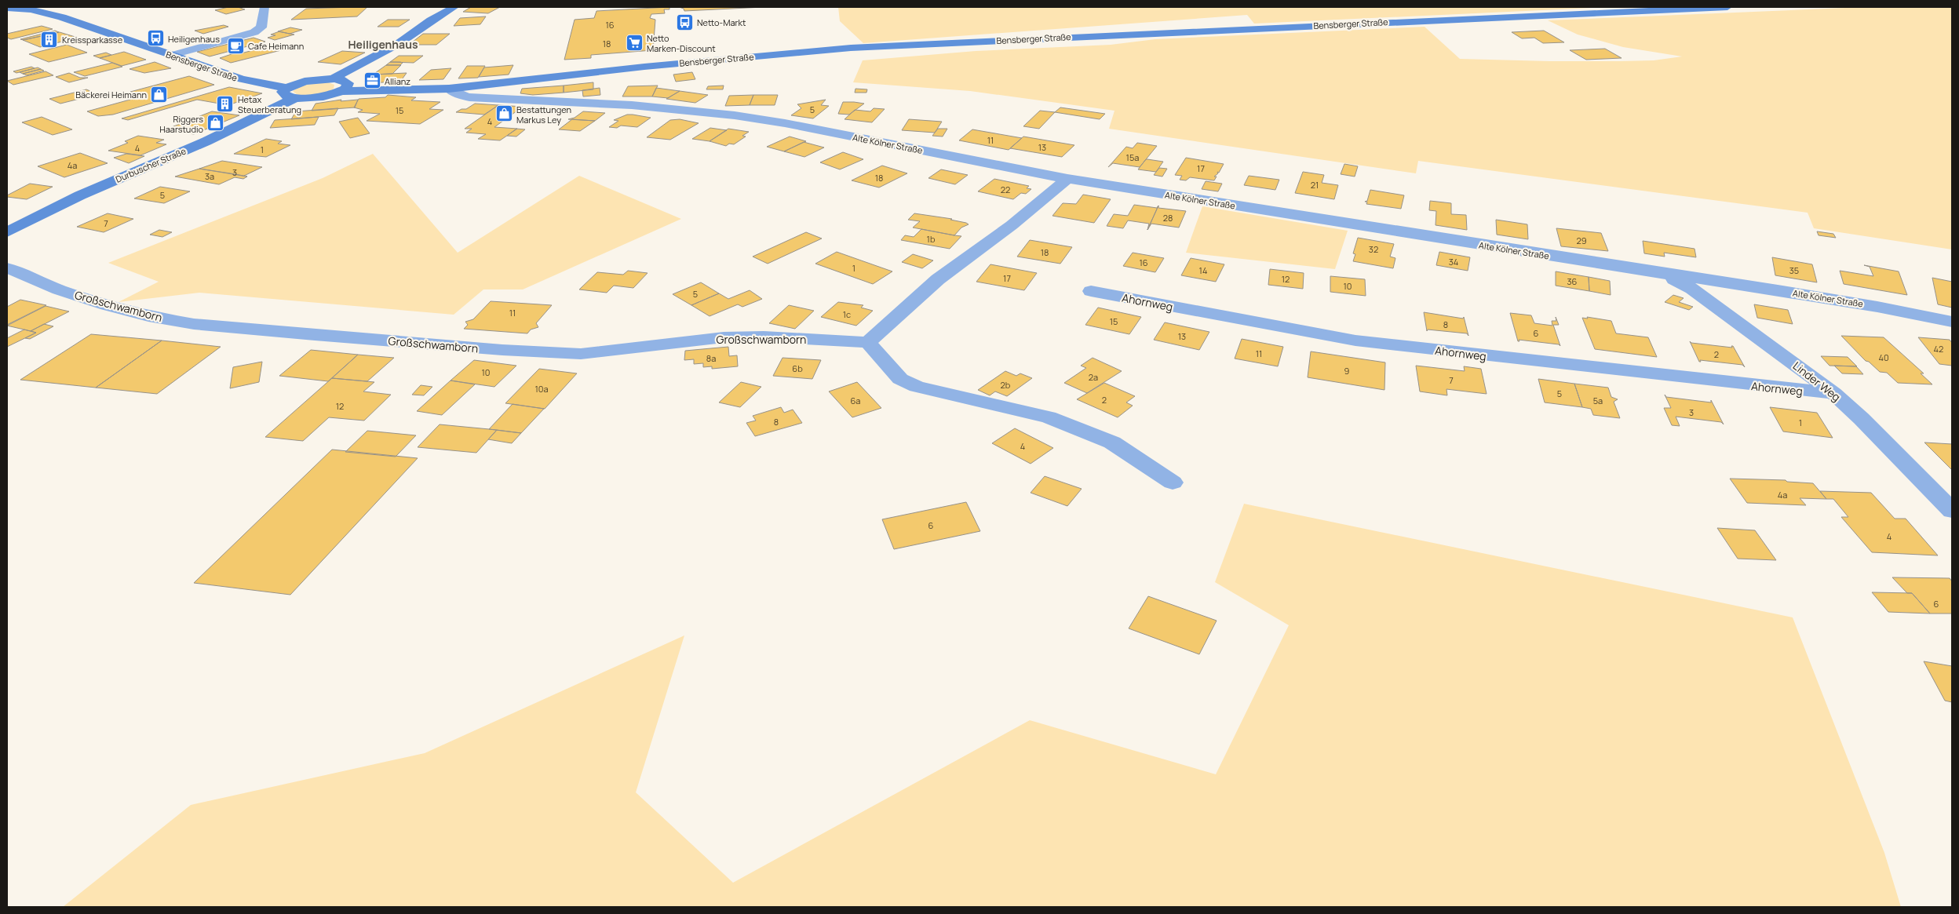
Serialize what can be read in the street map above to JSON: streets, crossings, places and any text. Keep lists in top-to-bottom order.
{
  "streets": {
    "main road": ["Bensberger Straße", "Durbuscher Straße"],
    "street": [
      "Alte Kölner Straße",
      "Ahornweg",
      "Großschwamborn",
      "Linder Weg"
    ]
  },
  "crossings": [
    ["Bensberger Straße", "Alte Kölner Straße"],
    ["Bensberger Straße", "Durbuscher Straße"],
    ["Alte Kölner Straße", "Linder Weg"],
    ["Ahornweg", "Linder Weg"]
  ],
  "districts": ["Heiligenhaus"],
  "places": {
    "bus stop": ["Netto-Markt", "Heiligenhaus"],
    "building": ["Kreissparkasse", "Hetax Steuerberatung"],
    "supermarket": ["Netto Marken-Discount"],
    "cafe": ["Cafe Heimann"],
    "office": ["Allianz"],
    "shop": ["Bäckerei Heimann", "Bestattungen Markus Ley", "Riggers Haarstudio"]
  },
  "house_numbers": [
    "16",
    "18",
    "5",
    "15",
    "4",
    "11",
    "13",
    "4",
    "1",
    "15a",
    "4a",
    "17",
    "3",
    "3a",
    "18",
    "21",
    "22",
    "5",
    "28",
    "7",
    "1b",
    "29",
    "32",
    "18",
    "34",
    "16",
    "1",
    "14",
    "35",
    "17",
    "12",
    "36",
    "10",
    "5",
    "11",
    "1c",
    "15",
    "8",
    "6",
    "13",
    "42",
    "11",
    "2",
    "40",
    "8a",
    "6b",
    "9",
    "10",
    "2a",
    "7",
    "2b",
    "10a",
    "5",
    "2",
    "6a",
    "5a",
    "12",
    "3",
    "8",
    "1",
    "4",
    "4a",
    "6",
    "4",
    "6"
  ]
}
